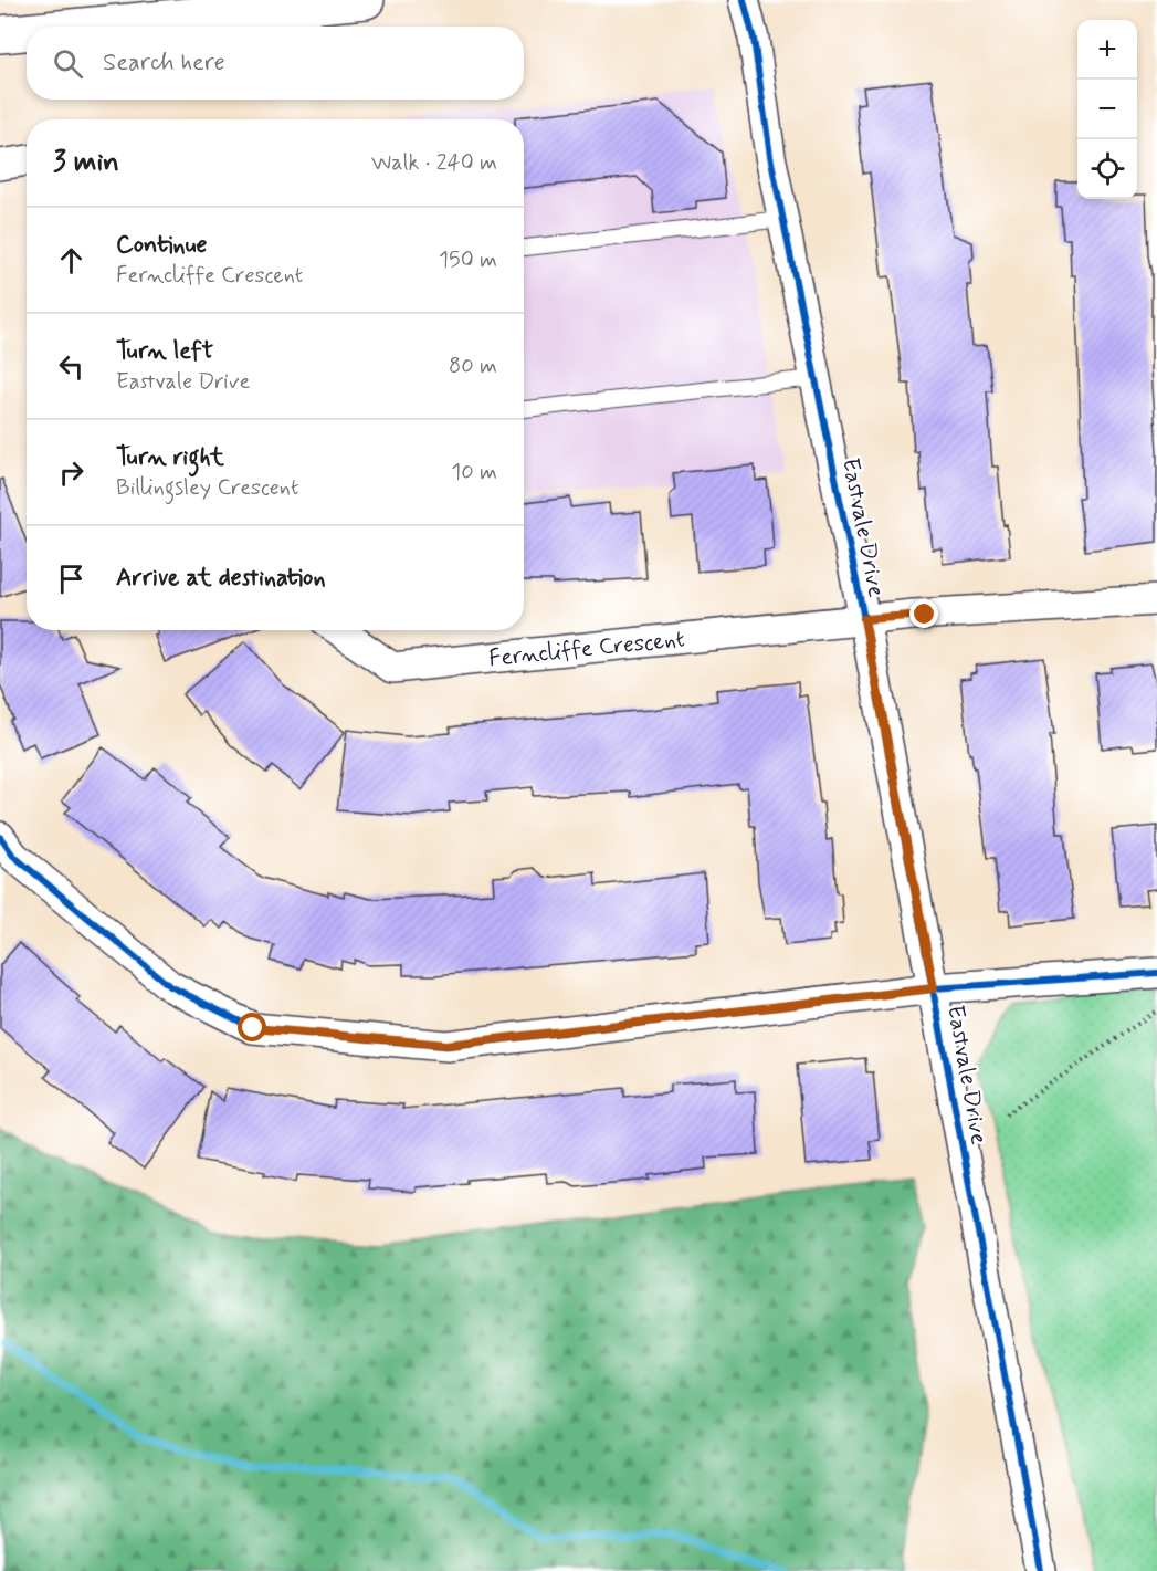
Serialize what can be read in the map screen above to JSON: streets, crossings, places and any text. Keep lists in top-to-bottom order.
{
  "streets": {
    "street": ["Eastvale Drive", "Ferncliffe Crescent"]
  },
  "crossings": [
    ["Eastvale Drive", "Ferncliffe Crescent"]
  ],
  "page": {
    "map_buttons": ["+", "−"],
    "search": "Search here",
    "heading": ["3 min", "Walk · 240 m"],
    "list": [
      ["Continue", "Ferncliffe Crescent", "150 m"],
      ["Turn left", "Eastvale Drive", "80 m"],
      ["Turn right", "Billingsley Crescent", "10 m"],
      "Arrive at destination"
    ]
  }
}
